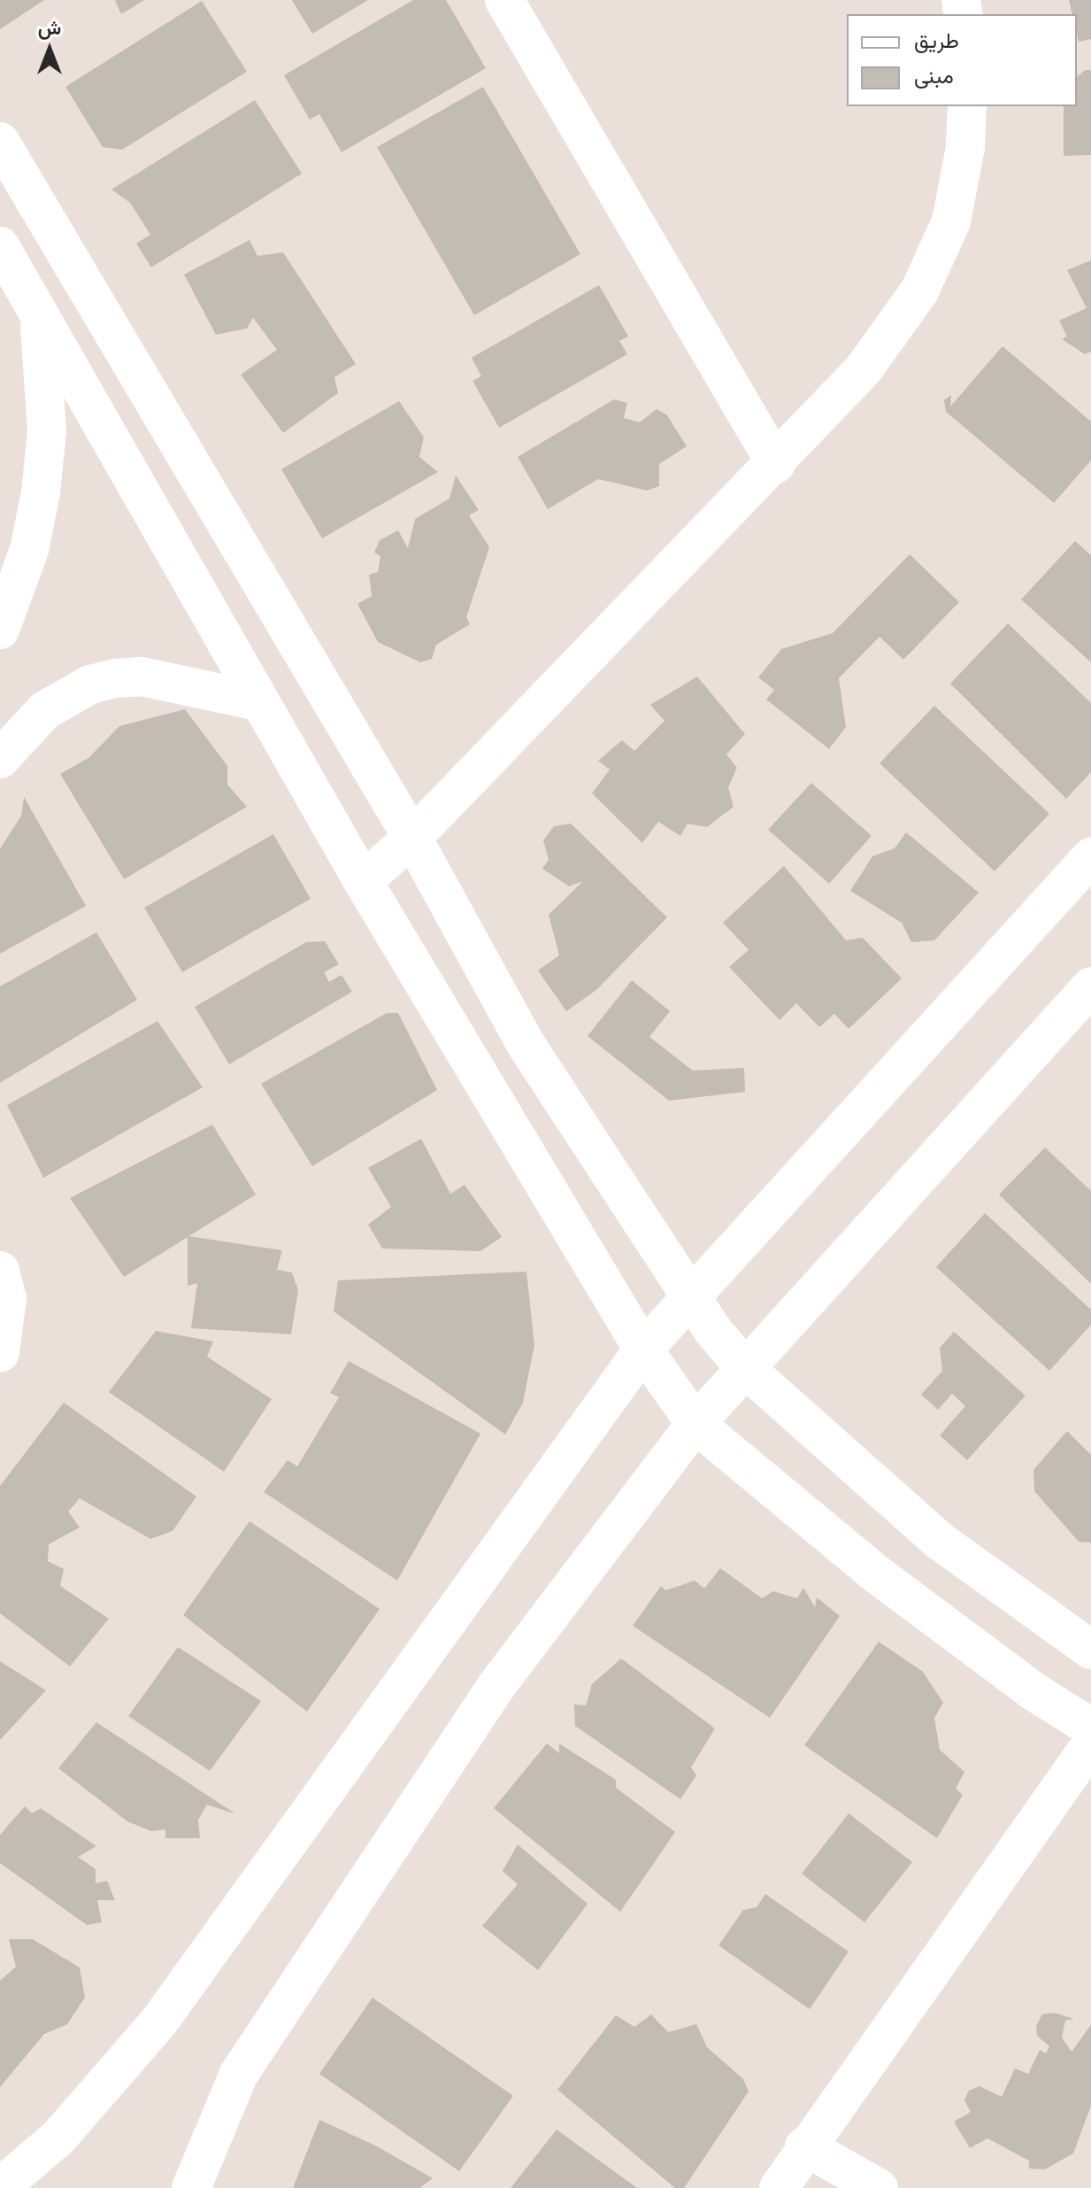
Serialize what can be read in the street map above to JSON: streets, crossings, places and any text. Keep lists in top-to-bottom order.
{
  "legend": ["طريق", "مبنى"],
  "north": "top"
}
